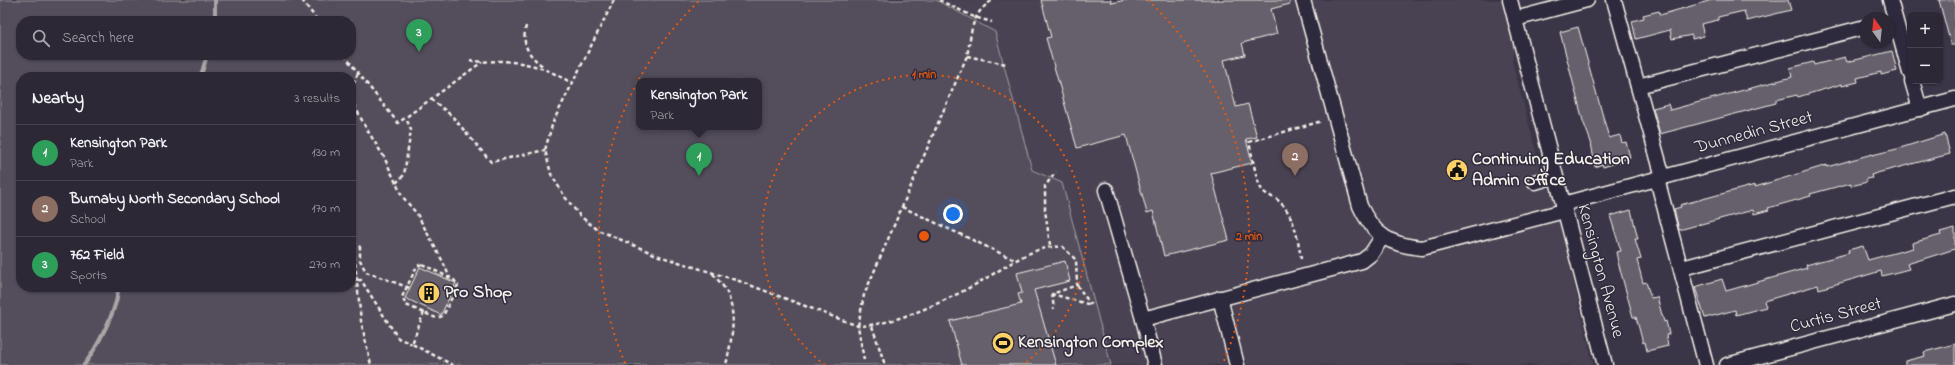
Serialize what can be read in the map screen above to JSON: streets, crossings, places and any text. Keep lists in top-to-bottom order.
{
  "streets": {
    "street": ["Dunnedin Street", "Kensington Avenue", "Curtis Street"]
  },
  "crossings": [
    ["Dunnedin Street", "Kensington Avenue"]
  ],
  "places": {
    "public building": ["Continuing Education Admin Office"],
    "building": ["Pro Shop"],
    "sports": ["Kensington Complex"]
  },
  "north": "top",
  "page": {
    "map_buttons": ["+", "−"],
    "search": "Search here",
    "pins": ["3", "1", "2"],
    "heading": ["Nearby", "3 results"],
    "popup": ["Kensington Park", "Park"],
    "list": [
      {
        "mark": "1",
        "name": "Kensington Park",
        "note": "Park",
        "value": "130 m"
      },
      {
        "mark": "2",
        "name": "Burnaby North Secondary School",
        "note": "School",
        "value": "170 m"
      },
      {
        "mark": "3",
        "name": "762 Field",
        "note": "Sports",
        "value": "270 m"
      }
    ]
  },
  "rings": ["1 min", "2 min"]
}
